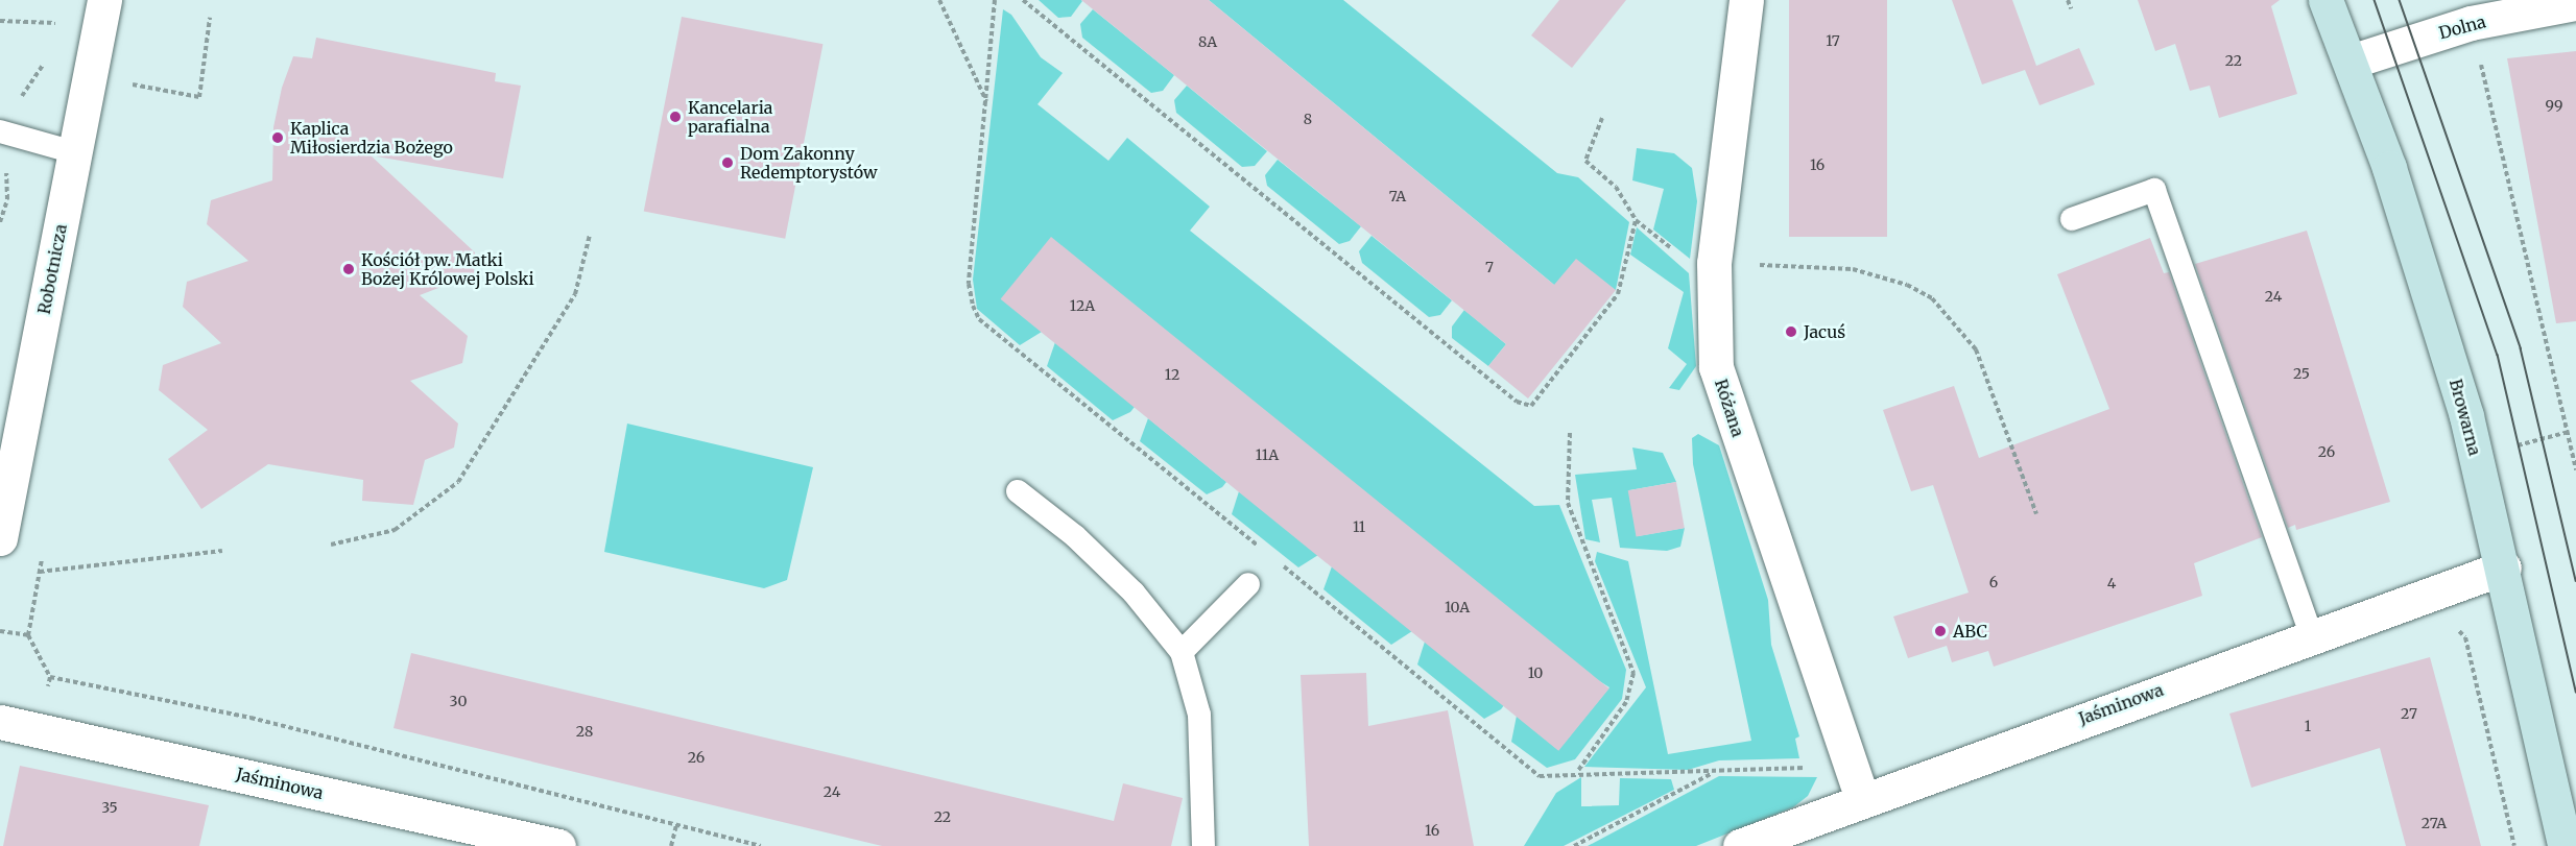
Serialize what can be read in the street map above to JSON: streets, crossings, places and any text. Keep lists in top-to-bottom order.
{
  "streets": {
    "main road": ["Browarna"],
    "street": [
      "Dolna",
      "Robotnicza",
      "Różana",
      "Jaśminowa"
    ]
  },
  "crossings": [
    ["Dolna", "Browarna"],
    ["Różana", "Jaśminowa"],
    ["Browarna", "Jaśminowa"]
  ],
  "places": [
    "Kancelaria parafialna",
    "Kaplica Miłosierdzia Bożego",
    "Dom Zakonny Redemptorystów",
    "Kościół pw. Matki Bożej Królowej Polski",
    "Jacuś",
    "ABC"
  ],
  "house_numbers": [
    "17",
    "8A",
    "22",
    "99",
    "8",
    "16",
    "7A",
    "7",
    "24",
    "12A",
    "25",
    "12",
    "26",
    "11A",
    "11",
    "6",
    "4",
    "10A",
    "10",
    "30",
    "27",
    "1",
    "28",
    "26",
    "24",
    "35",
    "22",
    "27A",
    "16"
  ]
}
